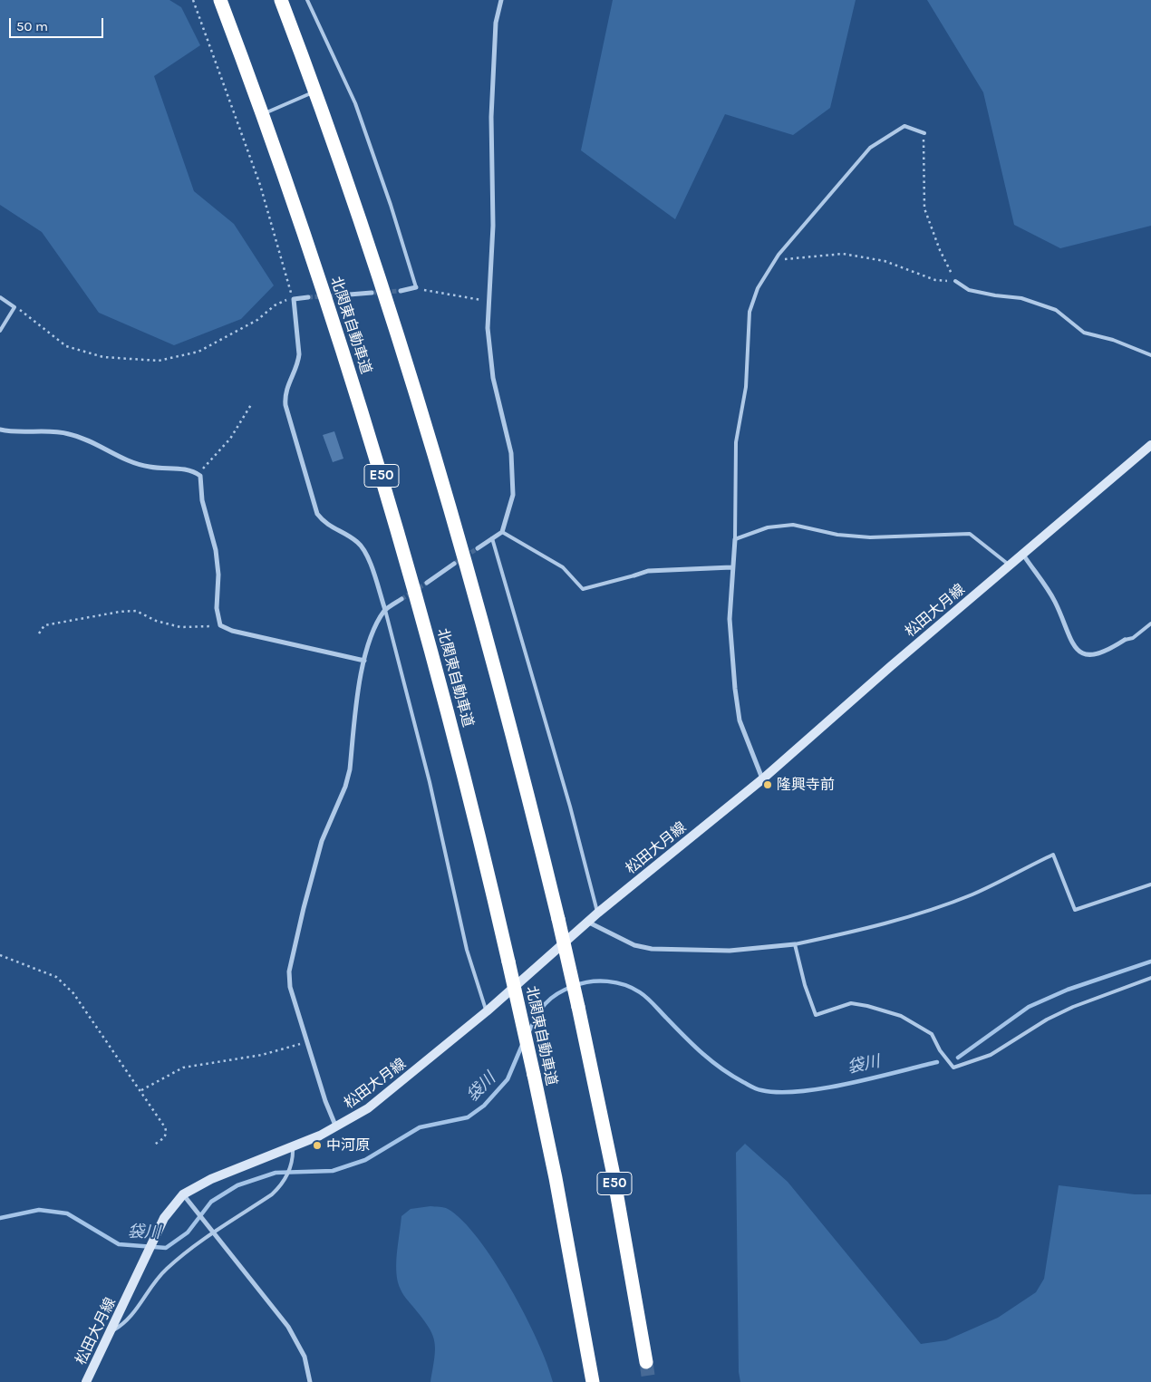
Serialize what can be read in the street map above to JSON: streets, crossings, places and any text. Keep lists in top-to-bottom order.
{
  "streets": {
    "highway": ["北関東自動車道", "E50"],
    "main road": ["松田大月線"]
  },
  "water": ["袋川"],
  "places": ["隆興寺前", "中河原"],
  "scale_bar": "50 m"
}
